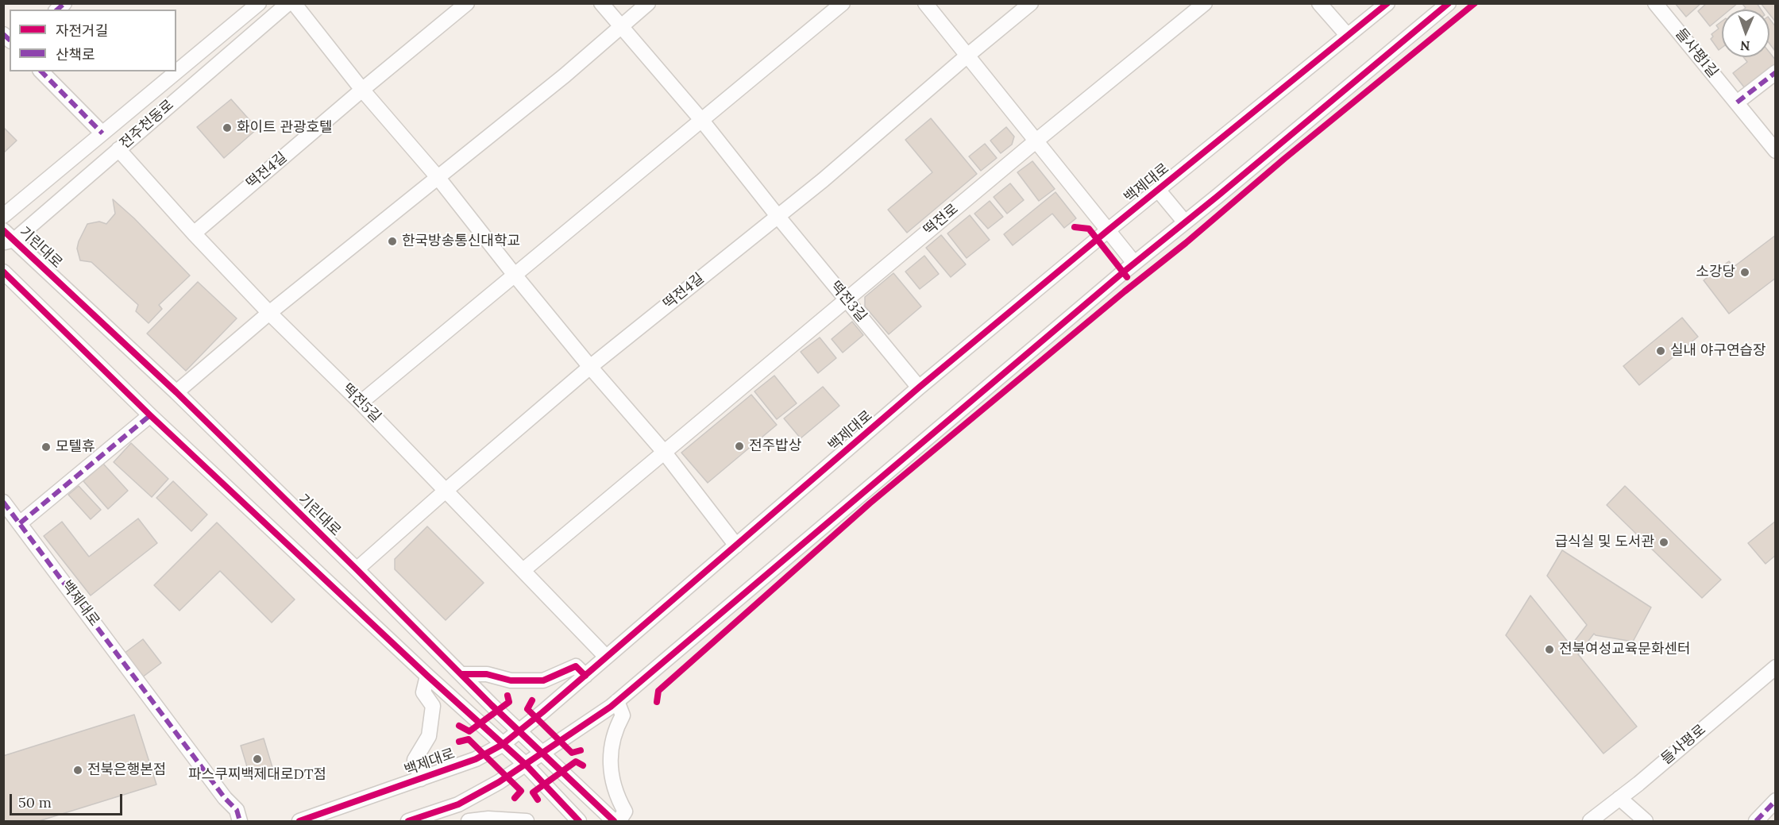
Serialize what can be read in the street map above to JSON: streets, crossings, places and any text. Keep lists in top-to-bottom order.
{
  "streets": {
    "street": [
      "들사평1길",
      "전주천동로",
      "떡전4길",
      "백제대로",
      "떡전로",
      "기린대로",
      "떡전3길",
      "떡전5길",
      "들사평로"
    ]
  },
  "crossings": [
    ["전주천동로", "기린대로"],
    ["전주천동로", "떡전5길"],
    ["떡전4길", "기린대로"],
    ["떡전4길", "떡전3길"],
    ["떡전4길", "떡전5길"],
    ["백제대로", "기린대로"],
    ["백제대로", "떡전3길"],
    ["백제대로", "떡전5길"],
    ["떡전로", "떡전3길"]
  ],
  "places": [
    "화이트 관광호텔",
    "한국방송통신대학교",
    "소강당",
    "실내 야구연습장",
    "전주밥상",
    "모텔휴",
    "급식실 및 도서관",
    "전북여성교육문화센터",
    "파스쿠찌백제대로DT점",
    "전북은행본점"
  ],
  "legend": ["자전거길", "산책로"],
  "scale_bar": "50 m",
  "north": "bottom"
}
